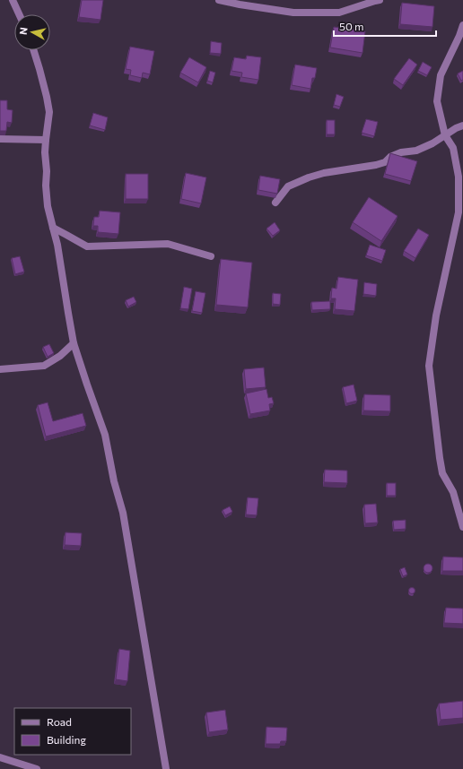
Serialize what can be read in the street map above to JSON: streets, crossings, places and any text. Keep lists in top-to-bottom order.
{
  "legend": ["Road", "Building"],
  "scale_bar": "50 m",
  "north": "left"
}
